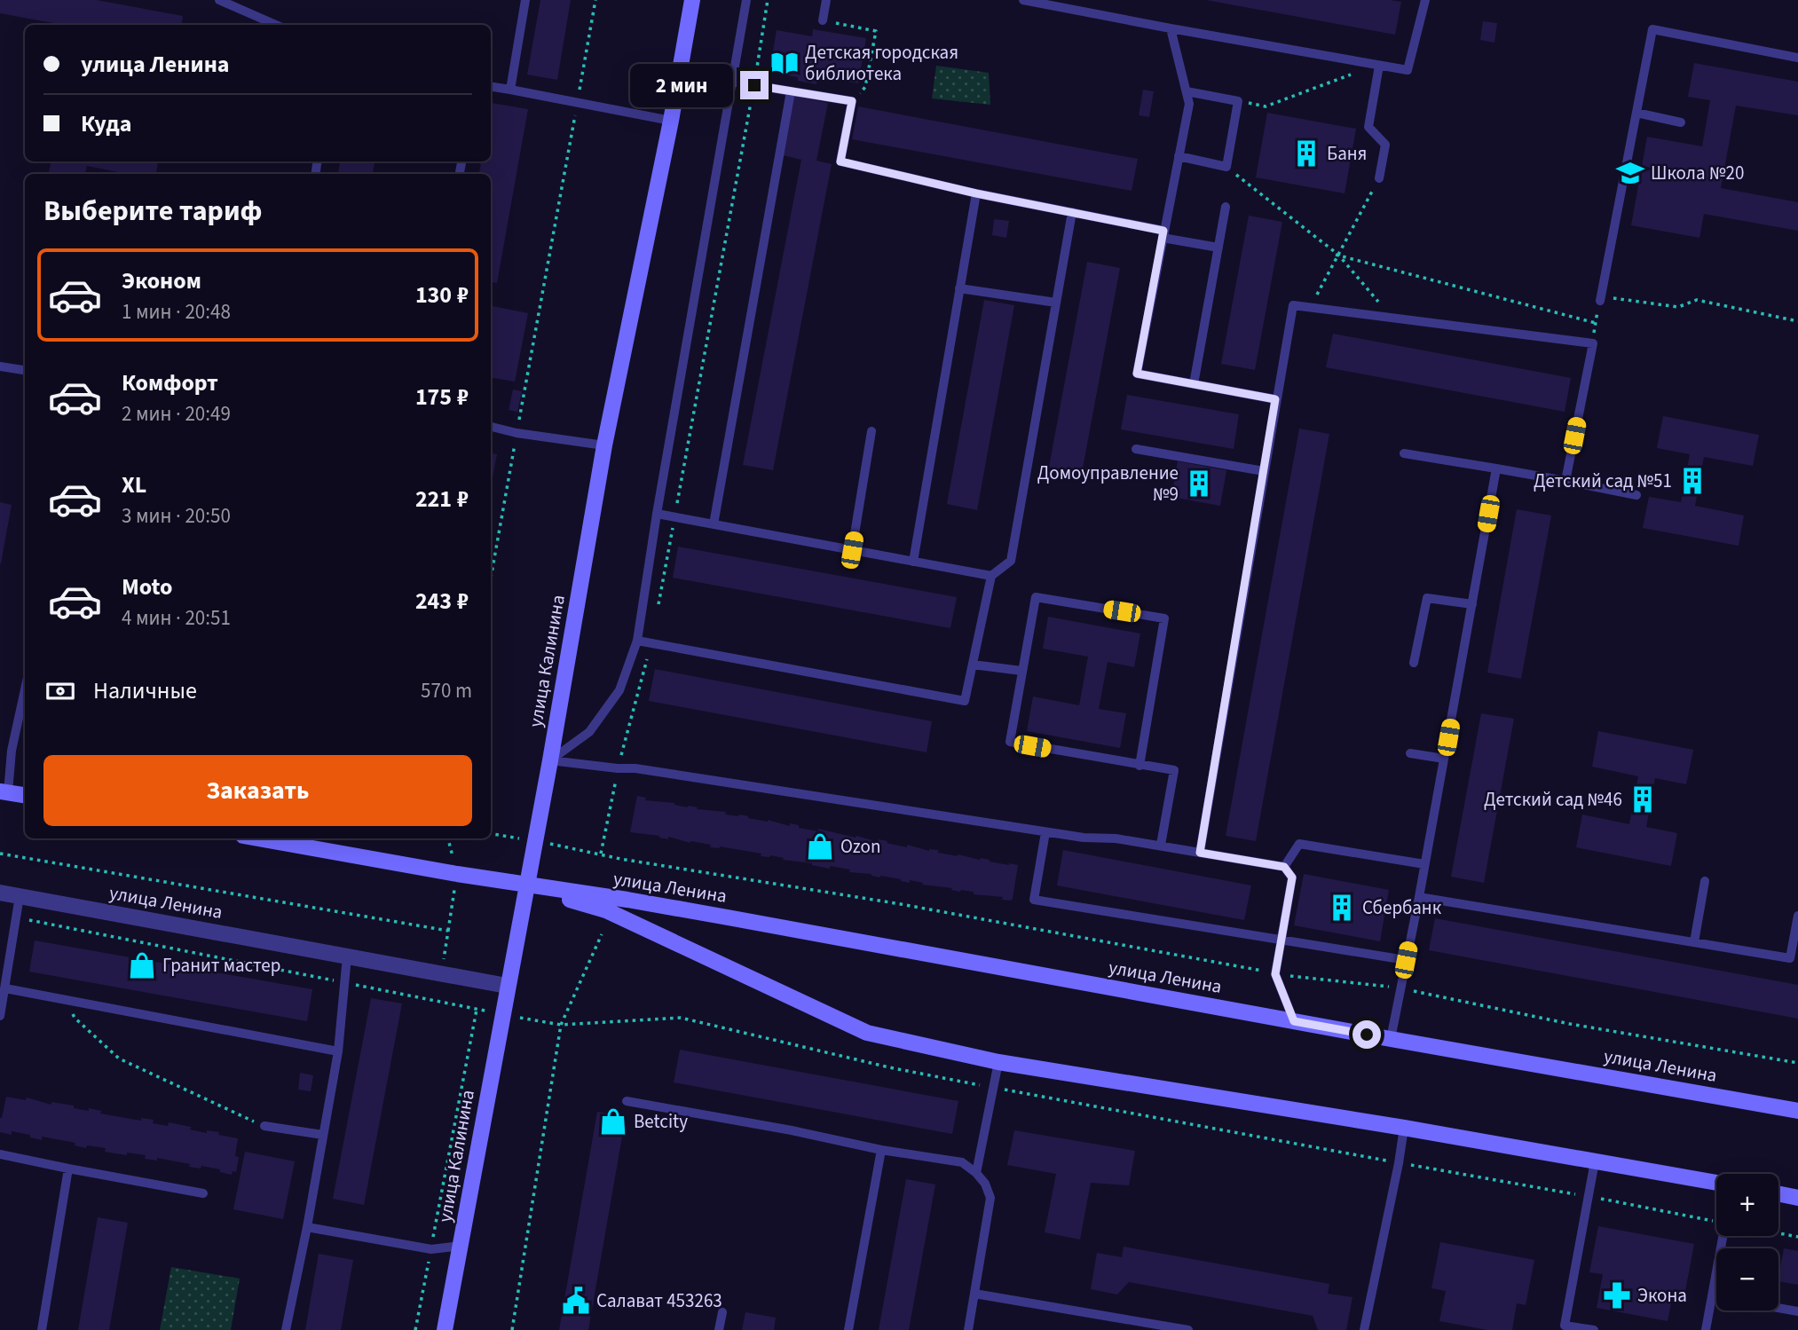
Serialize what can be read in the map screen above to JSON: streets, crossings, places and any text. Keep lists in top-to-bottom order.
{
  "streets": {
    "street": ["улица Калинина", "улица Ленина"]
  },
  "crossings": [
    ["улица Калинина", "улица Ленина"]
  ],
  "places": {
    "library": ["Детская городская библиотека"],
    "building": [
      "Баня",
      "Детский сад №51",
      "Домоуправление №9",
      "Детский сад №46",
      "Сбербанк"
    ],
    "school or university": ["Школа №20"],
    "shop": ["Ozon", "Гранит мастер", "Betcity"],
    "pharmacy": ["Экона"],
    "public building": ["Салават 453263"]
  },
  "page": {
    "banner": ["улица Ленина", "Куда"],
    "bubble": "2 мин",
    "heading": "Выберите тариф",
    "list": [
      {
        "name": "Эконом",
        "note": "1 мин · 20:48",
        "value": "130 ₽"
      },
      {
        "name": "Комфорт",
        "note": "2 мин · 20:49",
        "value": "175 ₽"
      },
      {
        "name": "XL",
        "note": "3 мин · 20:50",
        "value": "221 ₽"
      },
      {
        "name": "Moto",
        "note": "4 мин · 20:51",
        "value": "243 ₽"
      }
    ],
    "pay": ["Наличные", "570 m"],
    "buttons": "Заказать",
    "map_buttons": ["+", "−"]
  }
}
